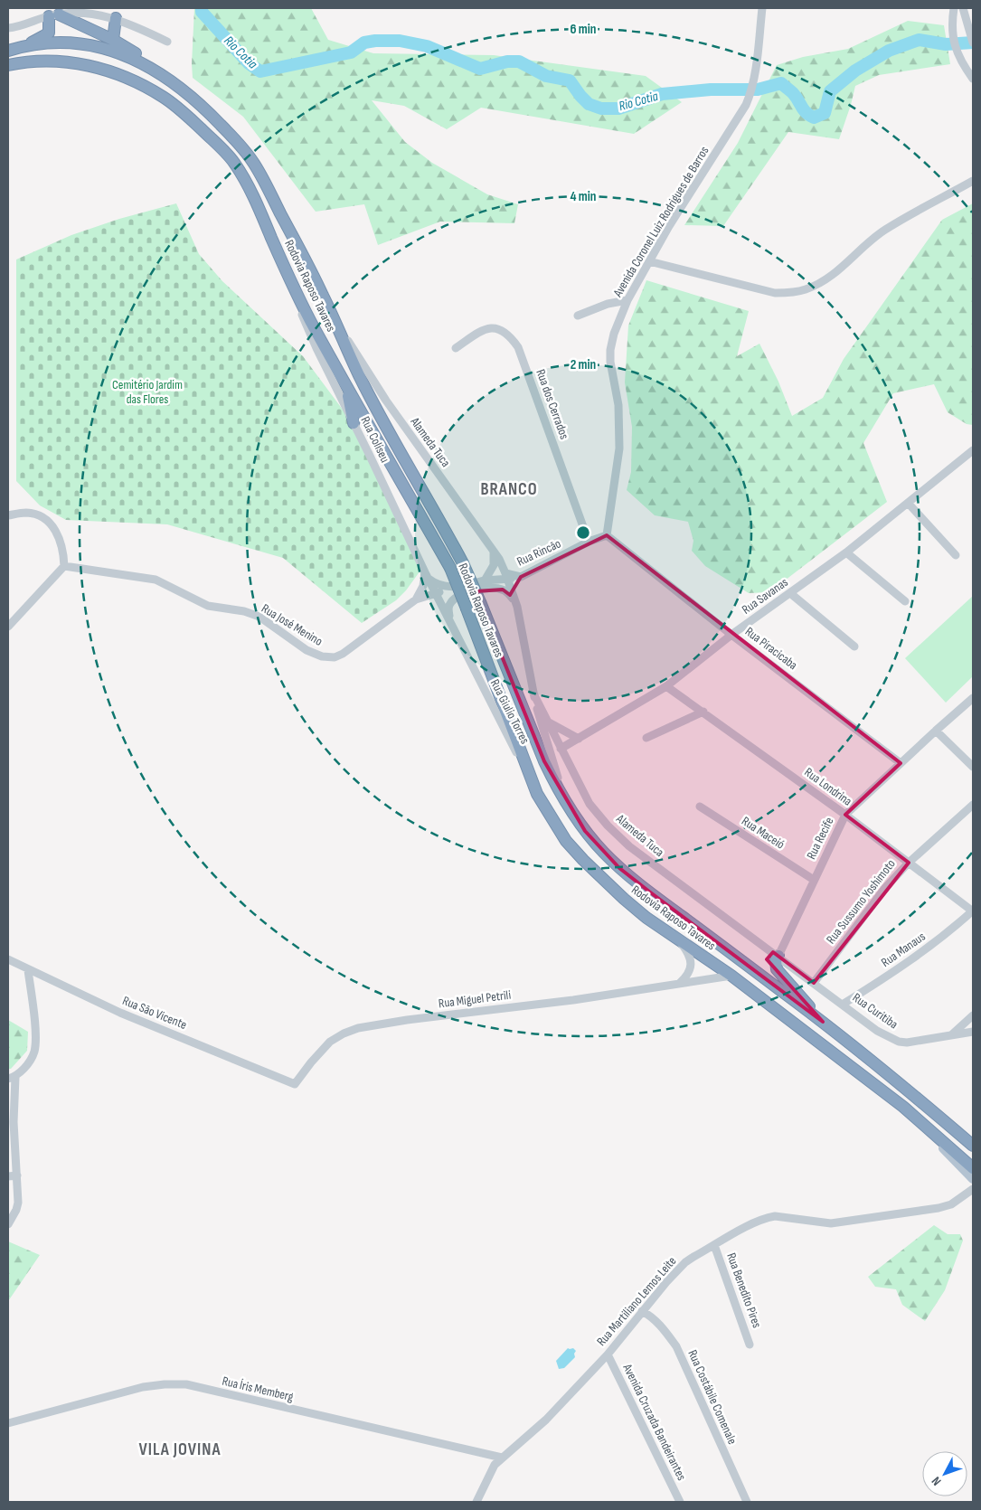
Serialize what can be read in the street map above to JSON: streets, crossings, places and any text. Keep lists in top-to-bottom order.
{
  "streets": {
    "highway": ["Rodovia Raposo Tavares"],
    "street": [
      "Avenida Coronel Luiz Rodrigues de Barros",
      "Rua dos Cerrados",
      "Rua Coliseu",
      "Alameda Tuca",
      "Rua Rincão",
      "Rua Savanas",
      "Rua José Menino",
      "Rua Piracicaba",
      "Rua Giulio Torres",
      "Rua Londrina",
      "Rua Maceió",
      "Rua Recife",
      "Rua Sussumo Yoshimoto",
      "Rua Manaus",
      "Rua Miguel Petrili",
      "Rua Curitiba",
      "Rua São Vicente",
      "Rua Benedito Pires",
      "Rua Martiliano Lemos Leite",
      "Rua Íris Memberg",
      "Rua Costábile Comenale",
      "Avenida Cruzada Bandeirantes"
    ]
  },
  "crossings": [
    ["Avenida Coronel Luiz Rodrigues de Barros", "Rua Rincão"],
    ["Avenida Coronel Luiz Rodrigues de Barros", "Rua Piracicaba"],
    ["Rodovia Raposo Tavares", "Rua Coliseu"],
    ["Rodovia Raposo Tavares", "Alameda Tuca"],
    ["Rodovia Raposo Tavares", "Rua Giulio Torres"],
    ["Rodovia Raposo Tavares", "Rua Miguel Petrili"],
    ["Rua dos Cerrados", "Rua Rincão"],
    ["Rua Coliseu", "Rua José Menino"],
    ["Rua Coliseu", "Rua Giulio Torres"],
    ["Alameda Tuca", "Rua Savanas"],
    ["Alameda Tuca", "Rua José Menino"],
    ["Alameda Tuca", "Rua Recife"],
    ["Alameda Tuca", "Rua Curitiba"],
    ["Rua Rincão", "Rua Piracicaba"],
    ["Rua Savanas", "Rua Piracicaba"],
    ["Rua Savanas", "Rua Londrina"],
    ["Rua José Menino", "Rua Giulio Torres"],
    ["Rua Piracicaba", "Rua Recife"],
    ["Rua Londrina", "Rua Recife"],
    ["Rua Londrina", "Rua Sussumo Yoshimoto"],
    ["Rua Londrina", "Rua Manaus"],
    ["Rua Maceió", "Rua Recife"],
    ["Rua Recife", "Rua Curitiba"],
    ["Rua Sussumo Yoshimoto", "Rua Curitiba"],
    ["Rua Manaus", "Rua Curitiba"],
    ["Rua Miguel Petrili", "Rua São Vicente"],
    ["Rua Benedito Pires", "Rua Martiliano Lemos Leite"],
    ["Rua Martiliano Lemos Leite", "Rua Íris Memberg"],
    ["Rua Martiliano Lemos Leite", "Rua Costábile Comenale"],
    ["Rua Martiliano Lemos Leite", "Avenida Cruzada Bandeirantes"]
  ],
  "districts": ["BRANCO", "VILA JOVINA"],
  "water": ["Rio Cotia"],
  "parks": ["Cemitério Jardim das Flores"],
  "north": "bottom left",
  "rings": ["6 min", "4 min", "2 min"]
}
